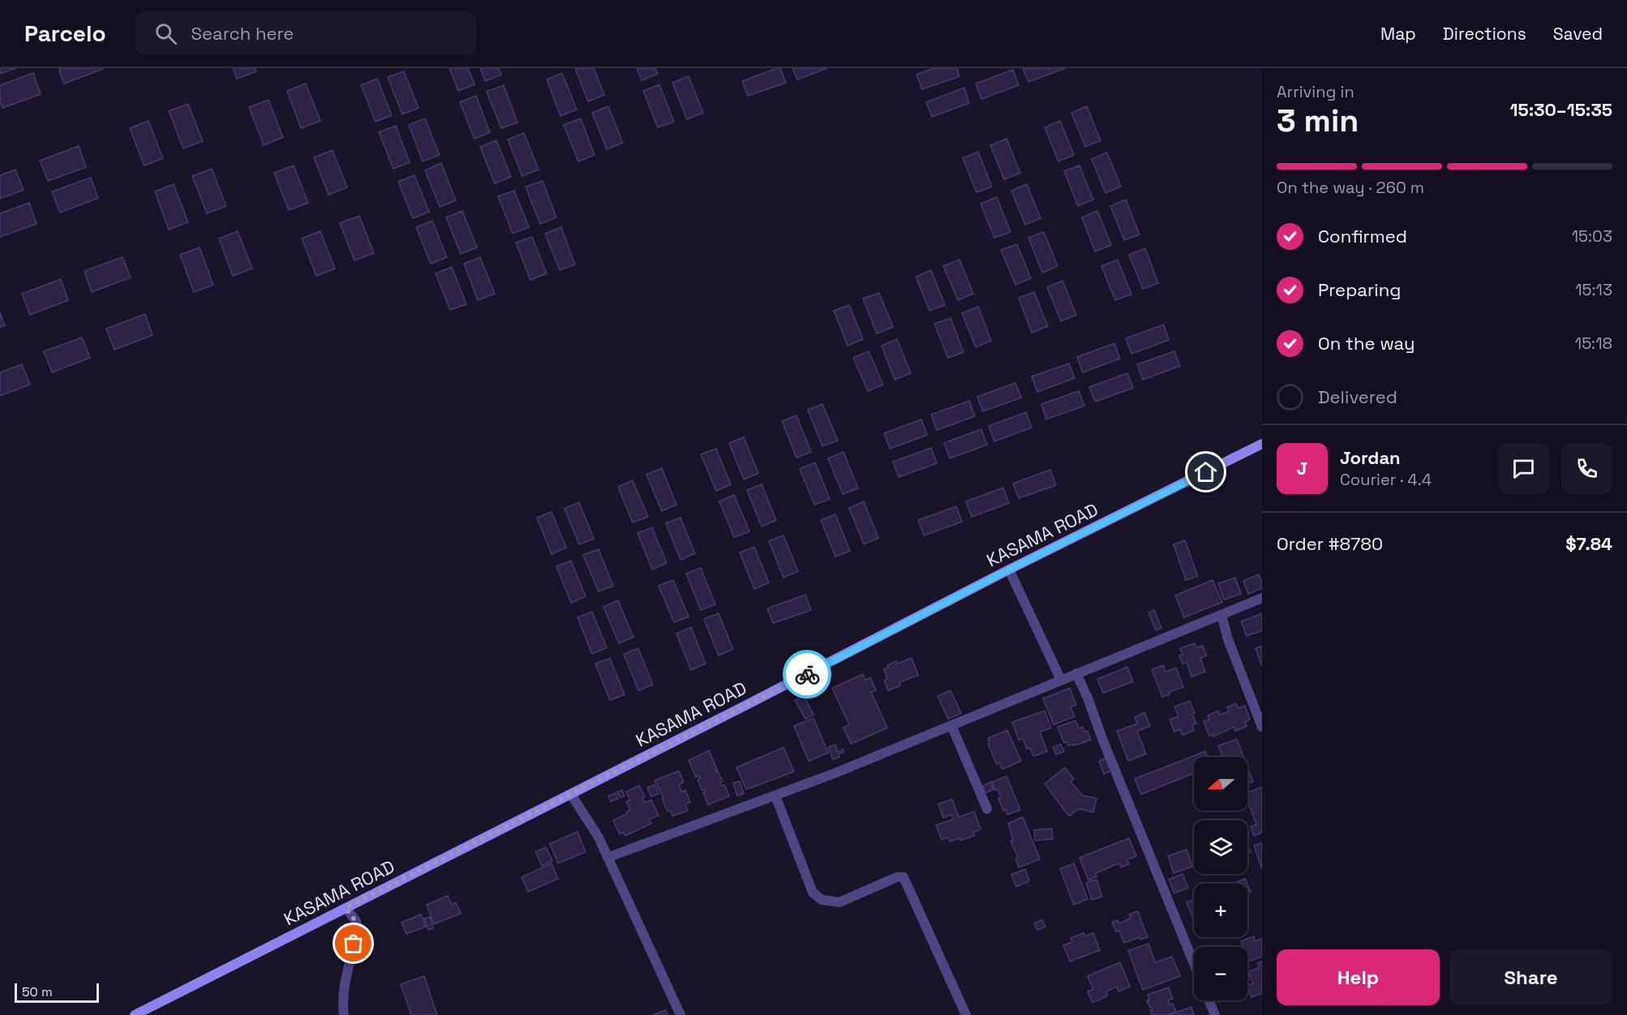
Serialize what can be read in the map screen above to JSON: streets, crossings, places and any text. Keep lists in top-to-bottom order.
{
  "streets": {
    "street": ["KASAMA ROAD"]
  },
  "scale_bar": "50 m",
  "north": "left",
  "page": {
    "header": "Parcelo",
    "search": "Search here",
    "nav": ["Map", "Directions", "Saved"],
    "heading": ["3 min", "Arriving in", "15:30–15:35"],
    "panel": [
      "Jordan",
      "Courier · 4.4",
      "Order #8780",
      "$7.84"
    ],
    "bar": "On the way · 260 m",
    "list": [
      ["Confirmed", "15:03"],
      ["Preparing", "15:13"],
      ["On the way", "15:18"],
      "Delivered"
    ],
    "round": "J",
    "map_buttons": ["+", "−"],
    "buttons": ["Help", "Share"],
    "scale": "50 m"
  }
}
